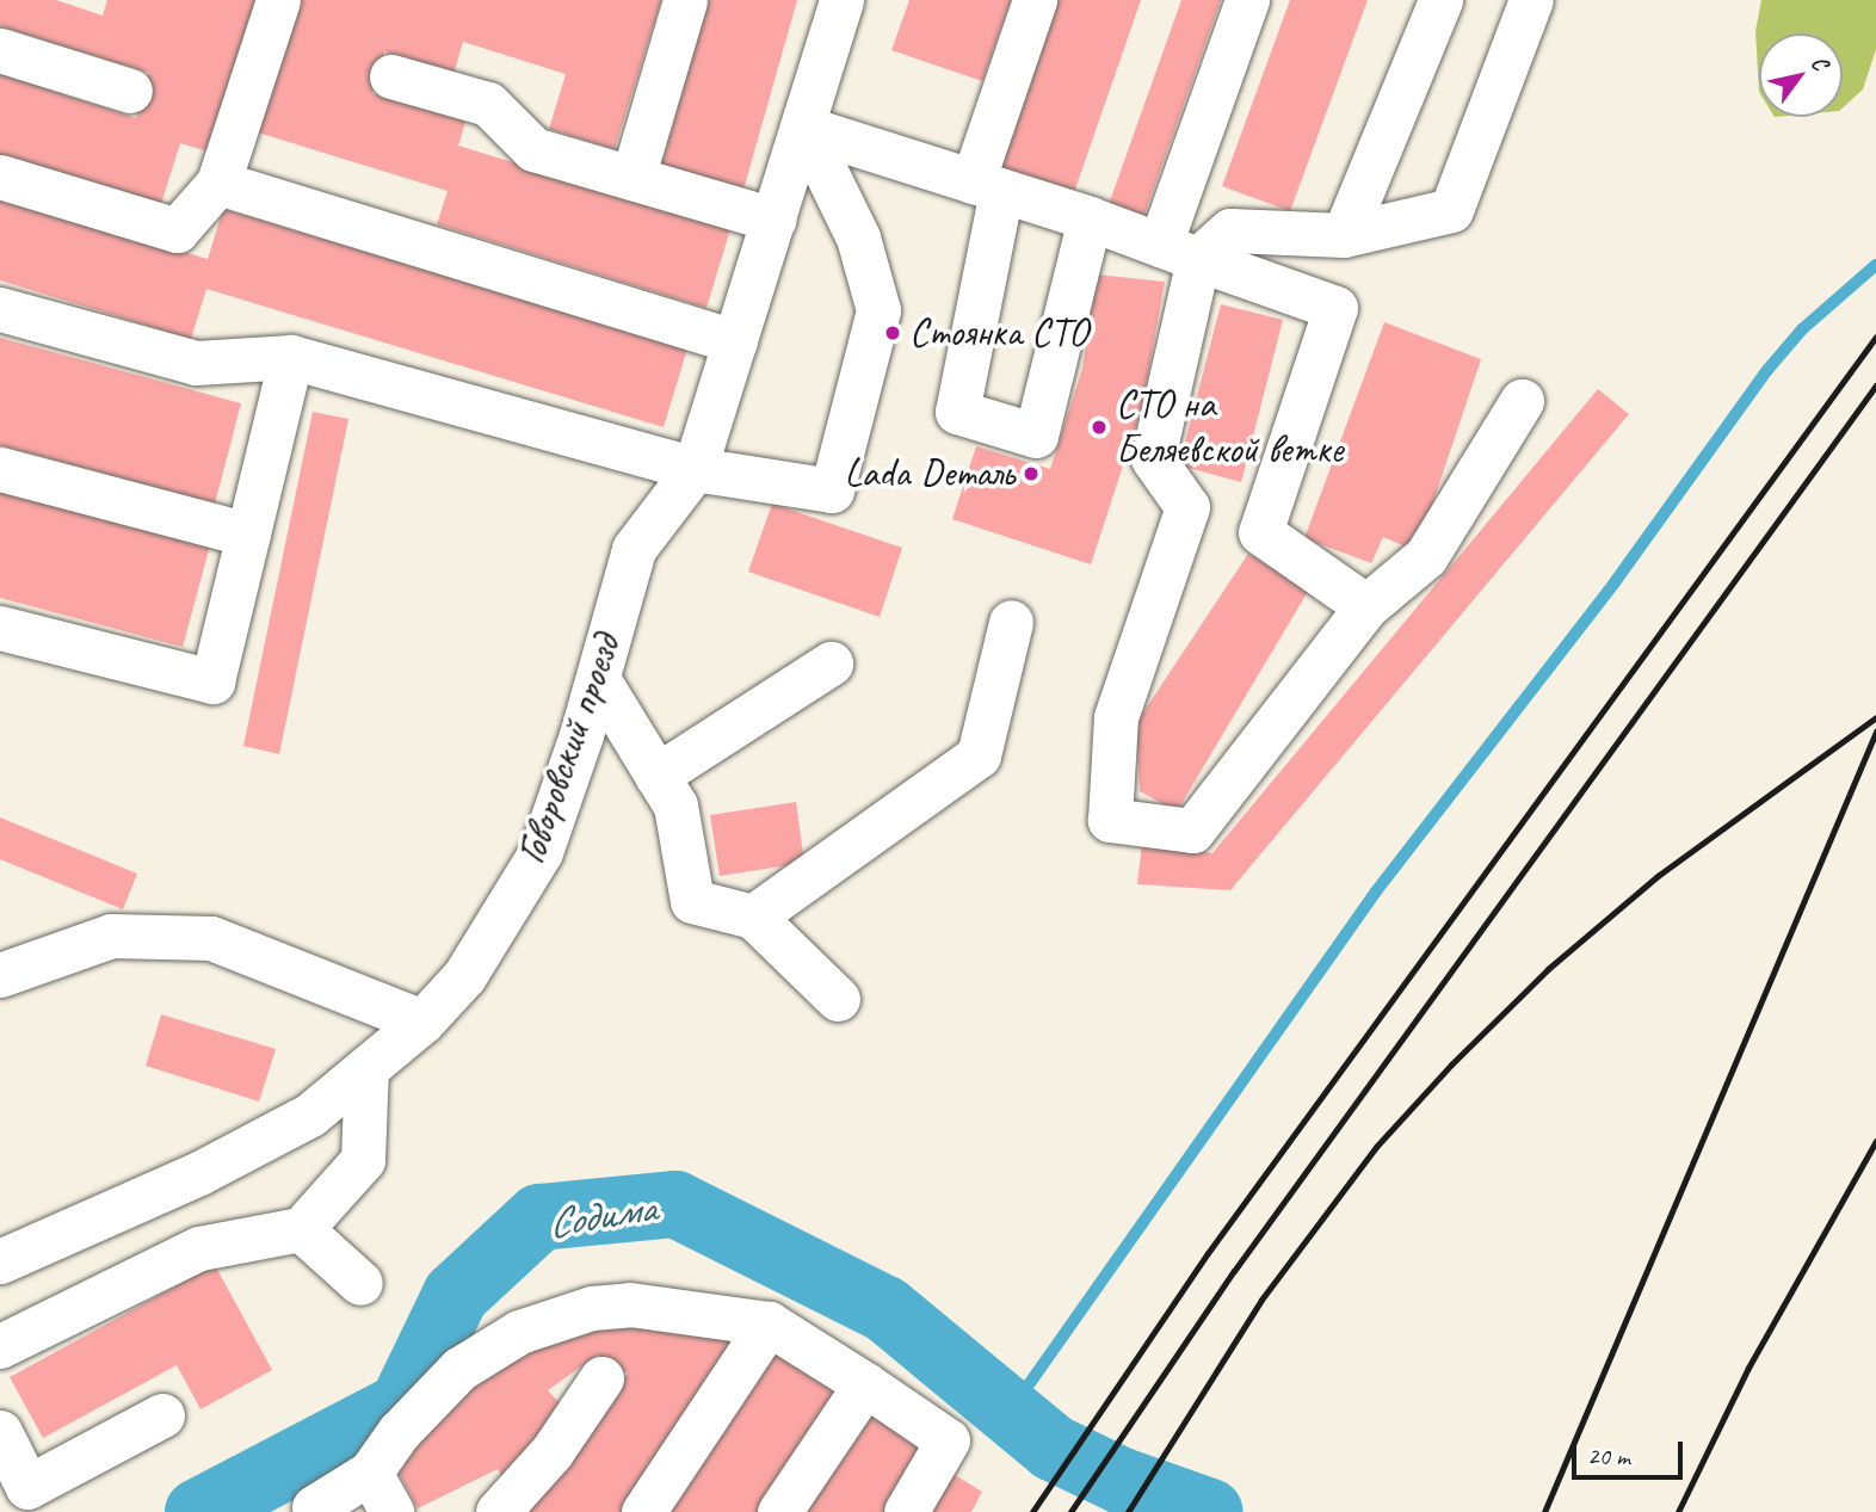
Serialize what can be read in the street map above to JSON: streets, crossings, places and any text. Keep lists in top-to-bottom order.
{
  "streets": {
    "street": ["Говоровский проезд"]
  },
  "water": ["Содима"],
  "places": ["Стоянка СТО", "СТО на Беляевской ветке", "Lada Dеталь"],
  "scale_bar": "20 m",
  "north": "top right"
}
